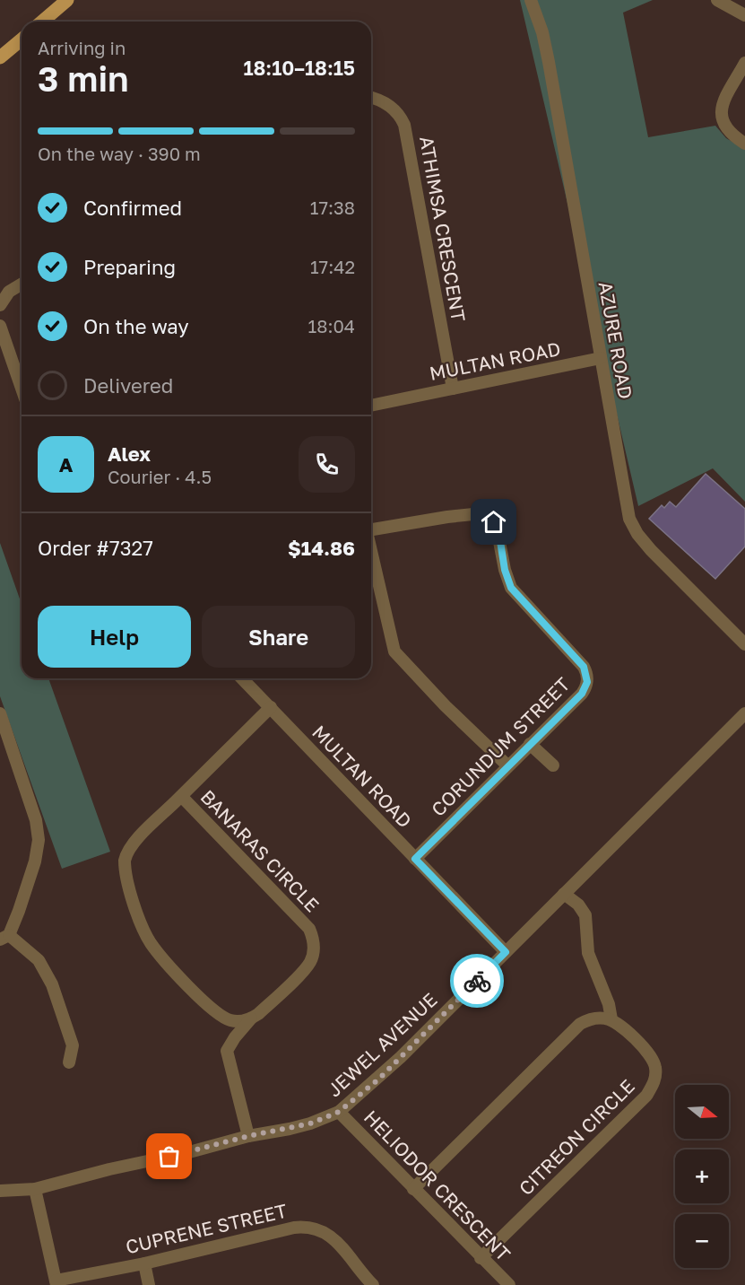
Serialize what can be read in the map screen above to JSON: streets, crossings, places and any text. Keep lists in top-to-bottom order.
{
  "streets": {
    "street": [
      "ATHIMSA CRESCENT",
      "AZURE ROAD",
      "MULTAN ROAD",
      "CORUNDUM STREET",
      "BANARAS CIRCLE",
      "JEWEL AVENUE",
      "CITREON CIRCLE",
      "HELIODOR CRESCENT",
      "CUPRENE STREET"
    ]
  },
  "crossings": [
    ["ATHIMSA CRESCENT", "MULTAN ROAD"],
    ["AZURE ROAD", "MULTAN ROAD"],
    ["MULTAN ROAD", "CORUNDUM STREET"],
    ["MULTAN ROAD", "BANARAS CIRCLE"],
    ["MULTAN ROAD", "JEWEL AVENUE"],
    ["JEWEL AVENUE", "HELIODOR CRESCENT"],
    ["CITREON CIRCLE", "HELIODOR CRESCENT"]
  ],
  "north": "right",
  "page": {
    "heading": ["3 min", "Arriving in", "18:10–18:15"],
    "panel": [
      "Alex",
      "Courier · 4.5",
      "Order #7327",
      "$14.86"
    ],
    "bar": "On the way · 390 m",
    "list": [
      ["Confirmed", "17:38"],
      ["Preparing", "17:42"],
      ["On the way", "18:04"],
      "Delivered"
    ],
    "round": "A",
    "buttons": ["Help", "Share"],
    "map_buttons": ["+", "−"]
  }
}
